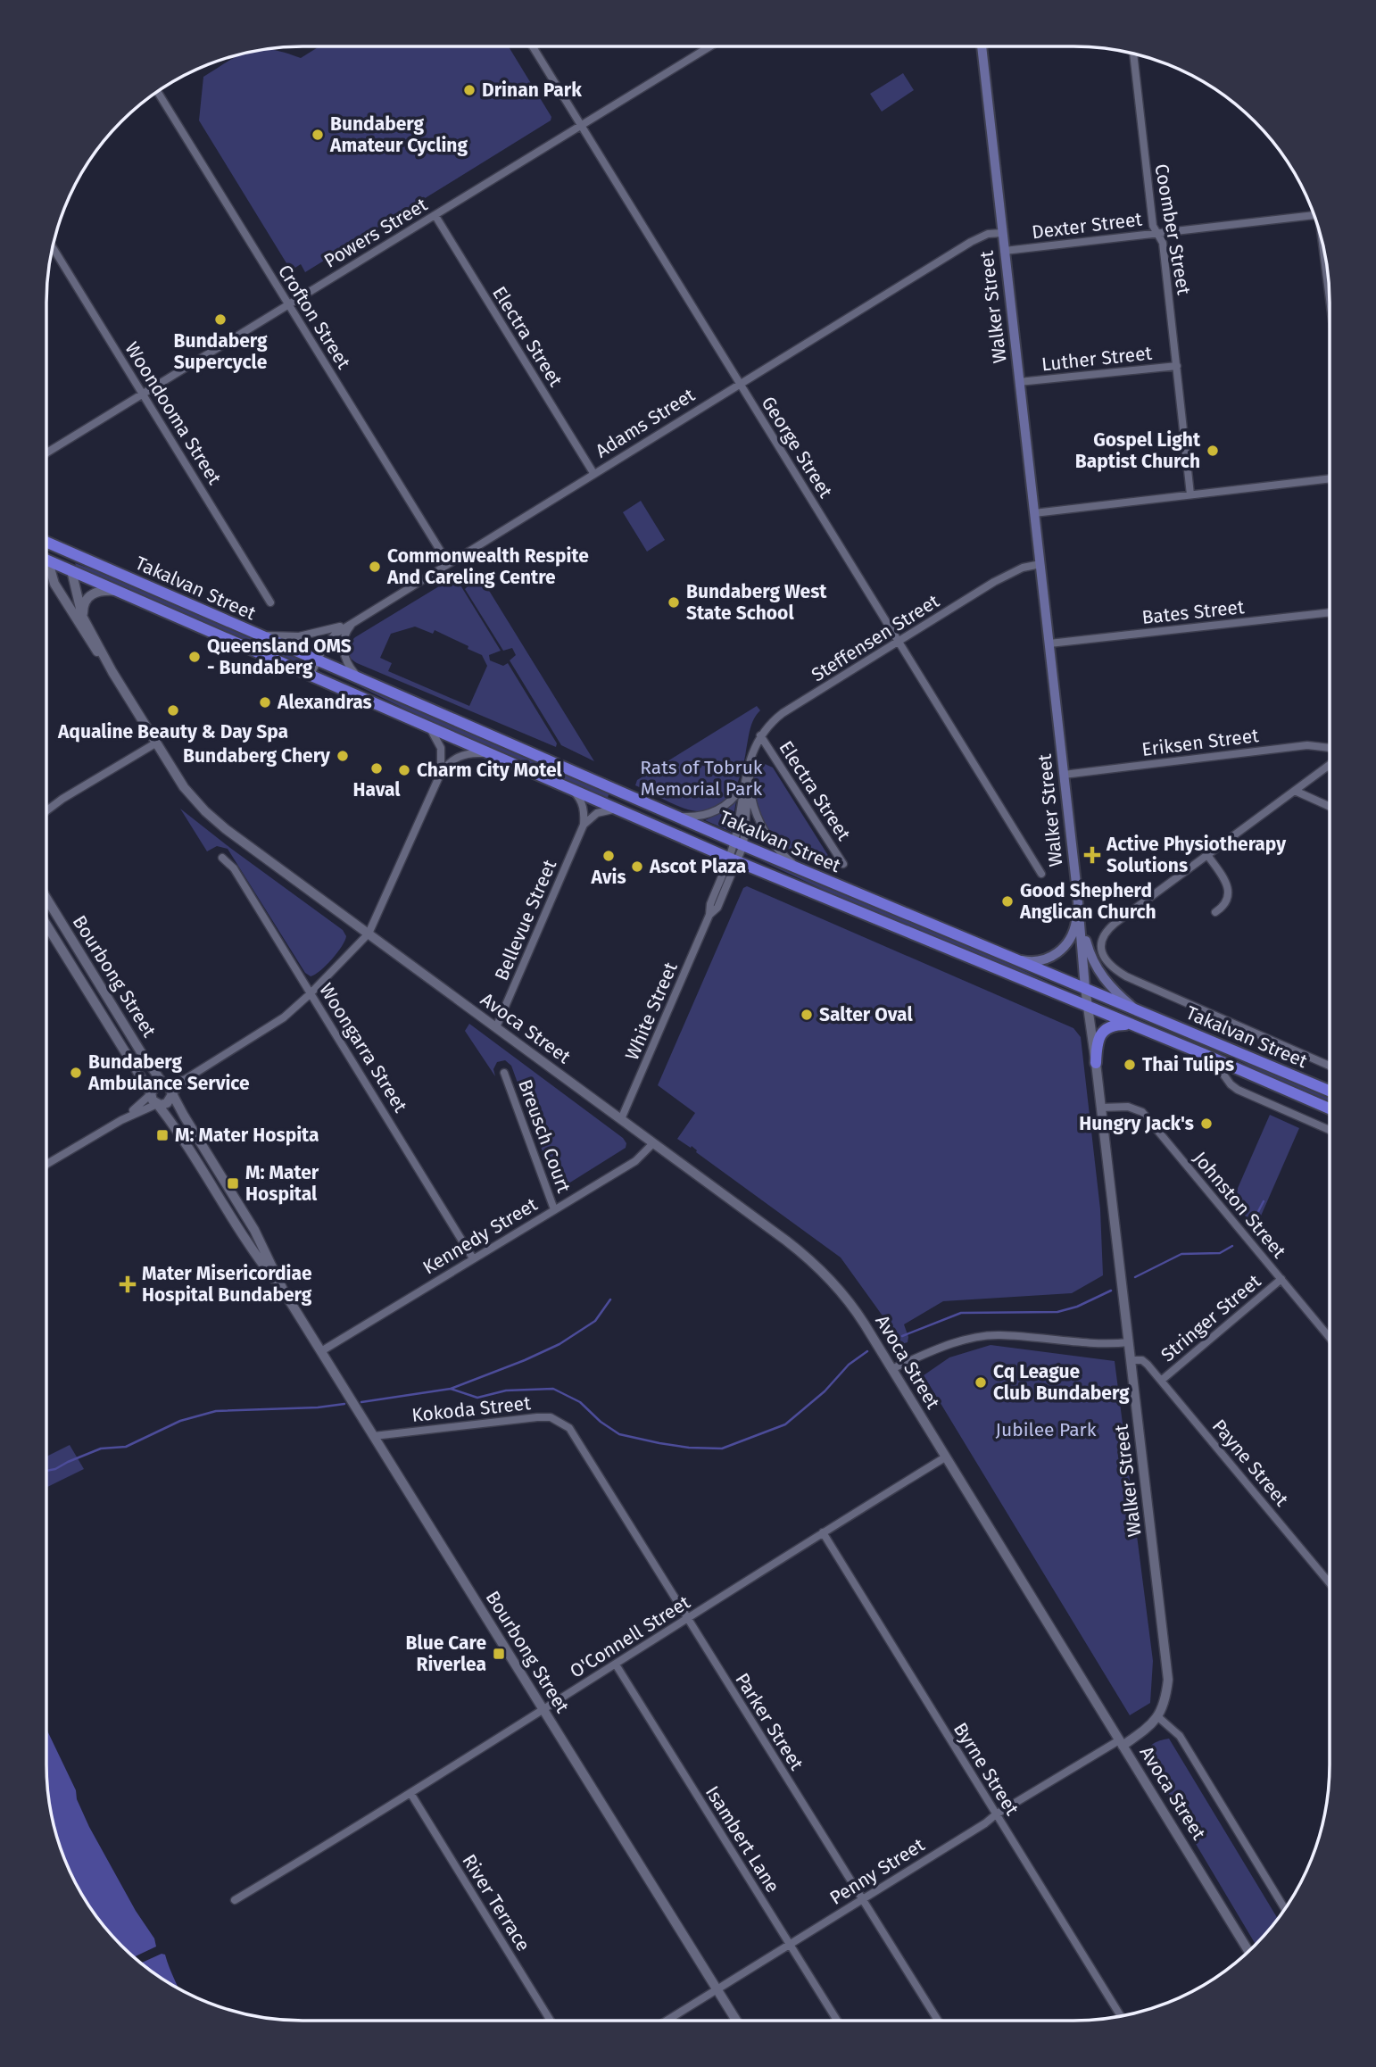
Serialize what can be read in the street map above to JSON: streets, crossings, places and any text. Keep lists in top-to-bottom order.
{
  "streets": {
    "highway": ["Takalvan Street"],
    "main road": ["Walker Street"],
    "street": [
      "Dexter Street",
      "Coomber Street",
      "Powers Street",
      "Crofton Street",
      "Electra Street",
      "Luther Street",
      "Woondooma Street",
      "Adams Street",
      "George Street",
      "Bates Street",
      "Steffensen Street",
      "Eriksen Street",
      "Bellevue Street",
      "Bourbong Street",
      "White Street",
      "Avoca Street",
      "Woongarra Street",
      "Breusch Court",
      "Johnston Street",
      "Kennedy Street",
      "Stringer Street",
      "Kokoda Street",
      "Payne Street",
      "O'Connell Street",
      "Parker Street",
      "Byrne Street",
      "Isambert Lane",
      "Penny Street",
      "River Terrace"
    ]
  },
  "crossings": [
    ["Dexter Street", "Coomber Street"],
    ["Dexter Street", "Walker Street"],
    ["Coomber Street", "Luther Street"],
    ["Powers Street", "Crofton Street"],
    ["Powers Street", "Electra Street"],
    ["Powers Street", "Woondooma Street"],
    ["Powers Street", "George Street"],
    ["Walker Street", "Luther Street"],
    ["Walker Street", "Adams Street"],
    ["Walker Street", "Takalvan Street"],
    ["Walker Street", "Bates Street"],
    ["Walker Street", "Steffensen Street"],
    ["Walker Street", "Eriksen Street"],
    ["Walker Street", "Avoca Street"],
    ["Walker Street", "Johnston Street"],
    ["Walker Street", "Payne Street"],
    ["Crofton Street", "Adams Street"],
    ["Electra Street", "Adams Street"],
    ["Electra Street", "Steffensen Street"],
    ["Adams Street", "George Street"],
    ["Adams Street", "Takalvan Street"],
    ["George Street", "Steffensen Street"],
    ["Takalvan Street", "Steffensen Street"],
    ["Takalvan Street", "White Street"],
    ["Steffensen Street", "White Street"],
    ["Bellevue Street", "Avoca Street"],
    ["Bourbong Street", "Kennedy Street"],
    ["Bourbong Street", "Kokoda Street"],
    ["Bourbong Street", "O'Connell Street"],
    ["Bourbong Street", "Penny Street"],
    ["White Street", "Avoca Street"],
    ["Avoca Street", "Kennedy Street"],
    ["Avoca Street", "O'Connell Street"],
    ["Avoca Street", "Penny Street"],
    ["Woongarra Street", "Kennedy Street"],
    ["Breusch Court", "Kennedy Street"],
    ["Johnston Street", "Stringer Street"],
    ["Stringer Street", "Payne Street"],
    ["Kokoda Street", "Parker Street"],
    ["O'Connell Street", "Parker Street"],
    ["O'Connell Street", "Byrne Street"],
    ["O'Connell Street", "Isambert Lane"],
    ["O'Connell Street", "River Terrace"],
    ["Parker Street", "Penny Street"],
    ["Byrne Street", "Penny Street"],
    ["Isambert Lane", "Penny Street"]
  ],
  "parks": ["Rats of Tobruk Memorial Park", "Jubilee Park"],
  "places": {
    "other": [
      "Drinan Park",
      "Bundaberg Amateur Cycling",
      "Bundaberg Supercycle",
      "Gospel Light Baptist Church",
      "Commonwealth Respite And Careling Centre",
      "Bundaberg West State School",
      "Queensland OMS - Bundaberg",
      "Alexandras",
      "Aqualine Beauty & Day Spa",
      "Bundaberg Chery",
      "Haval",
      "Charm City Motel",
      "Avis",
      "Ascot Plaza",
      "Good Shepherd Anglican Church",
      "Salter Oval",
      "Thai Tulips",
      "Bundaberg Ambulance Service",
      "Hungry Jack's",
      "Cq League Club Bundaberg"
    ],
    "health": ["Active Physiotherapy Solutions", "Mater Misericordiae Hospital Bundaberg"],
    "transit": ["M: Mater Hospita", "M: Mater Hospital", "Blue Care Riverlea"]
  }
}
